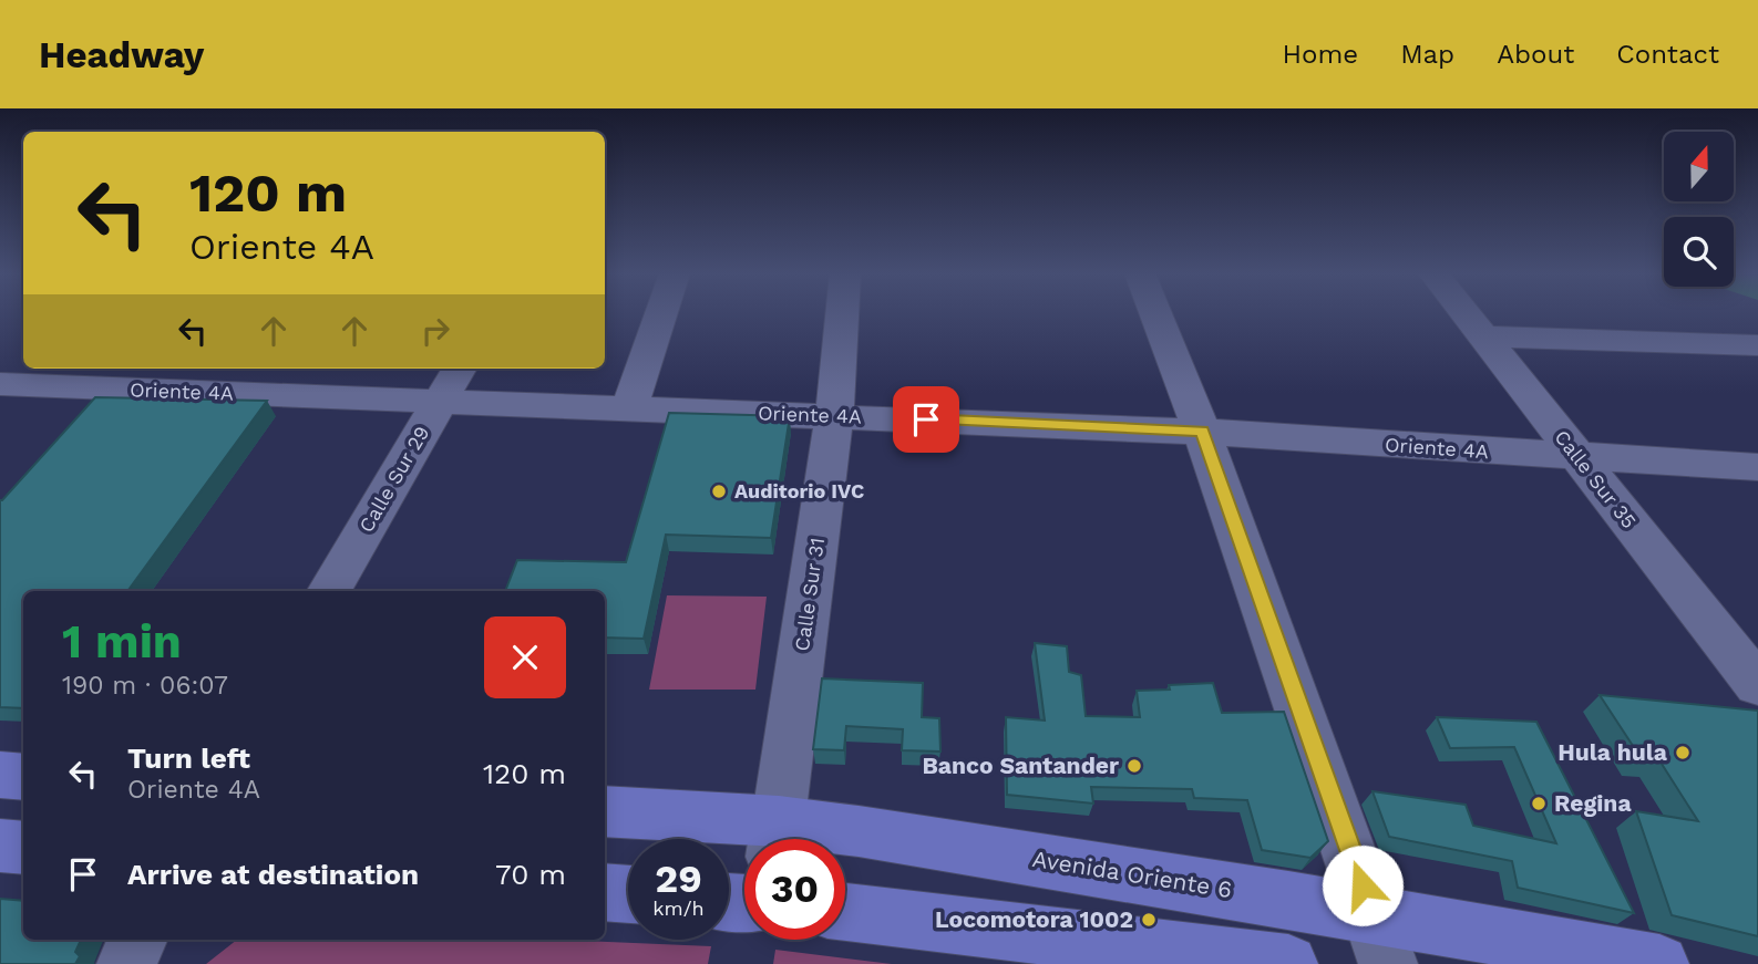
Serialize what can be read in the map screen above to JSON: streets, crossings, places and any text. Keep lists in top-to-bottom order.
{
  "streets": {
    "main road": ["Avenida Oriente 6"],
    "street": [
      "Oriente 4A",
      "Calle Sur 29",
      "Calle Sur 35",
      "Calle Sur 31"
    ]
  },
  "crossings": [
    ["Oriente 4A", "Calle Sur 29"],
    ["Oriente 4A", "Calle Sur 35"],
    ["Oriente 4A", "Calle Sur 31"]
  ],
  "places": [
    "Auditorio IVC",
    "Hula hula",
    "Banco Santander",
    "Regina",
    "Locomotora 1002"
  ],
  "north": "top",
  "page": {
    "header": "Headway",
    "nav": [
      "Home",
      "Map",
      "About",
      "Contact"
    ],
    "turn": ["120 m", "Oriente 4A"],
    "heading": ["1 min", "190 m · 06:07"],
    "list": [
      {
        "name": "Turn left",
        "note": "Oriente 4A",
        "value": "120 m"
      },
      {
        "name": "Arrive at destination",
        "value": "70 m"
      }
    ],
    "speed": "29 km/h",
    "limit": "30"
  }
}
